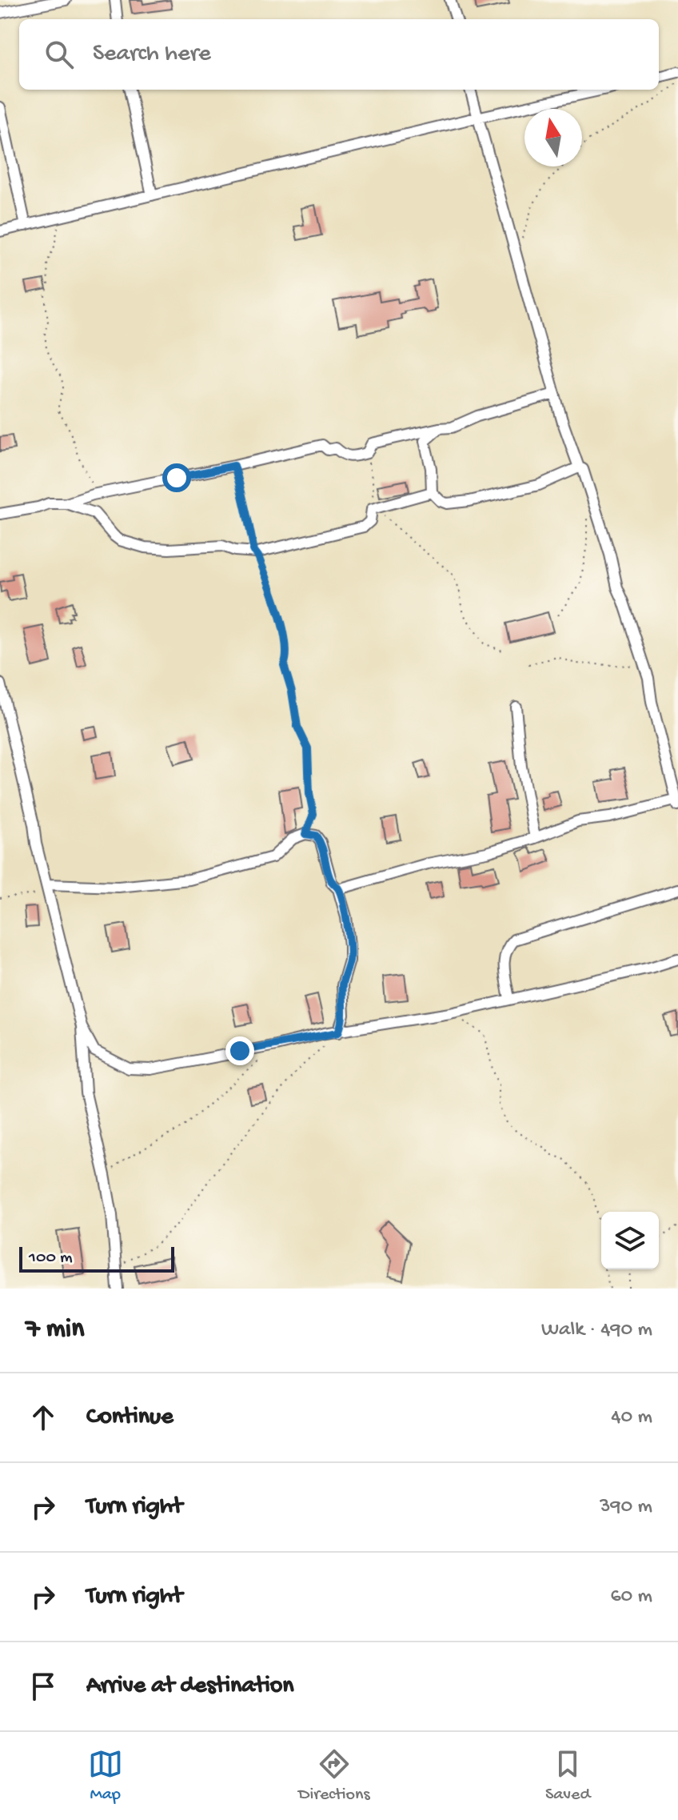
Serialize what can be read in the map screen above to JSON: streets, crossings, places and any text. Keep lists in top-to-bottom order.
{
  "scale_bar": "100 m",
  "north": "top",
  "page": {
    "search": "Search here",
    "scale": "100 m",
    "heading": ["7 min", "Walk · 490 m"],
    "list": [
      ["Continue", "40 m"],
      ["Turn right", "390 m"],
      ["Turn right", "60 m"],
      "Arrive at destination"
    ],
    "nav": ["Map", "Directions", "Saved"]
  }
}
